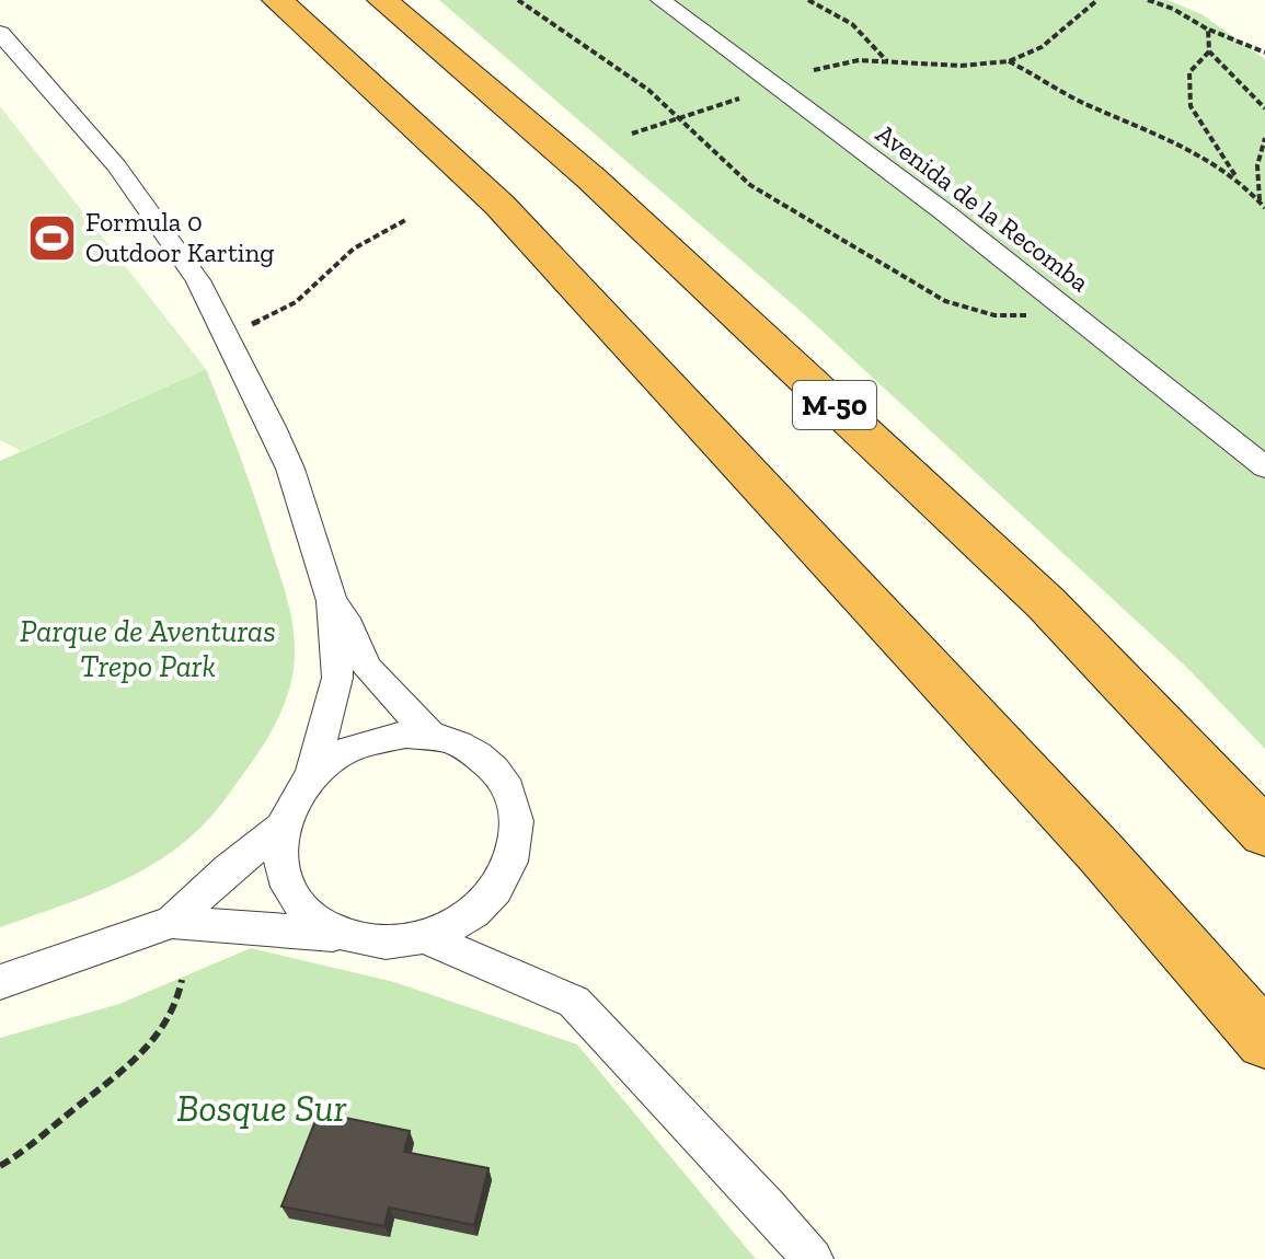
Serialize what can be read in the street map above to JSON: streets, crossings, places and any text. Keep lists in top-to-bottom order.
{
  "streets": {
    "highway": ["M-50"],
    "street": ["Avenida de la Recomba"]
  },
  "parks": ["Parque de Aventuras Trepo Park", "Bosque Sur"],
  "places": {
    "sports": ["Formula 0 Outdoor Karting"]
  }
}
